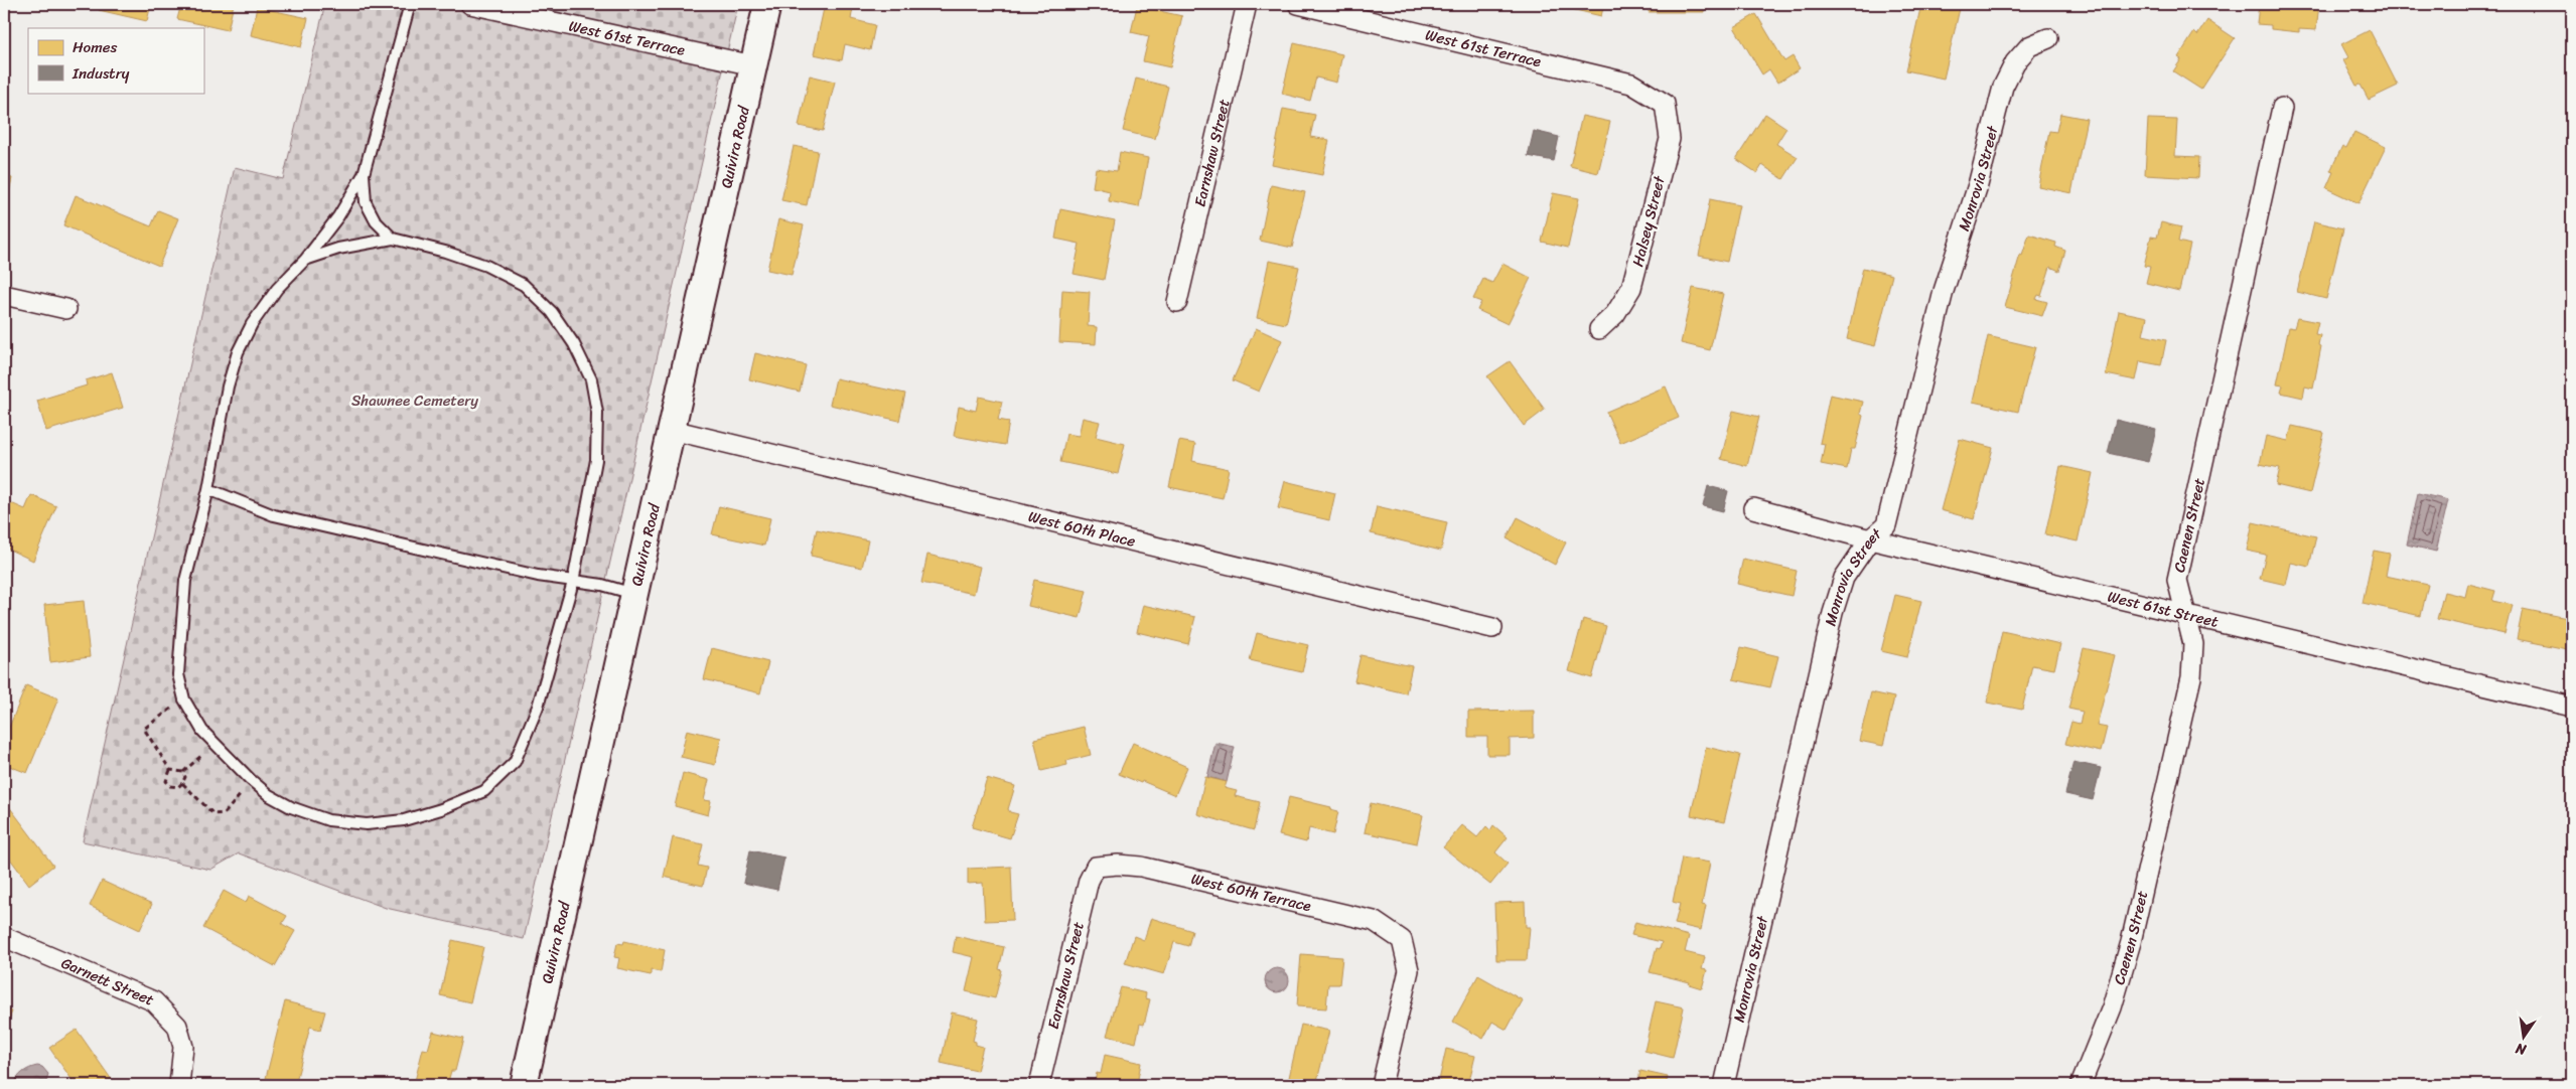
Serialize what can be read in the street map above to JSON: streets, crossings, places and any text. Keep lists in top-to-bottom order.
{
  "streets": {
    "main road": ["Quivira Road"],
    "street": [
      "West 61st Terrace",
      "Earnshaw Street",
      "Monrovia Street",
      "Halsey Street",
      "Caenen Street",
      "West 60th Place",
      "West 61st Street",
      "West 60th Terrace",
      "Garnett Street"
    ]
  },
  "crossings": [
    ["West 61st Terrace", "Quivira Road"],
    ["West 61st Terrace", "Halsey Street"],
    ["Quivira Road", "West 60th Place"],
    ["Earnshaw Street", "West 60th Terrace"],
    ["Monrovia Street", "West 61st Street"],
    ["Caenen Street", "West 61st Street"]
  ],
  "parks": ["Shawnee Cemetery"],
  "legend": ["Homes", "Industry"],
  "north": "bottom"
}
